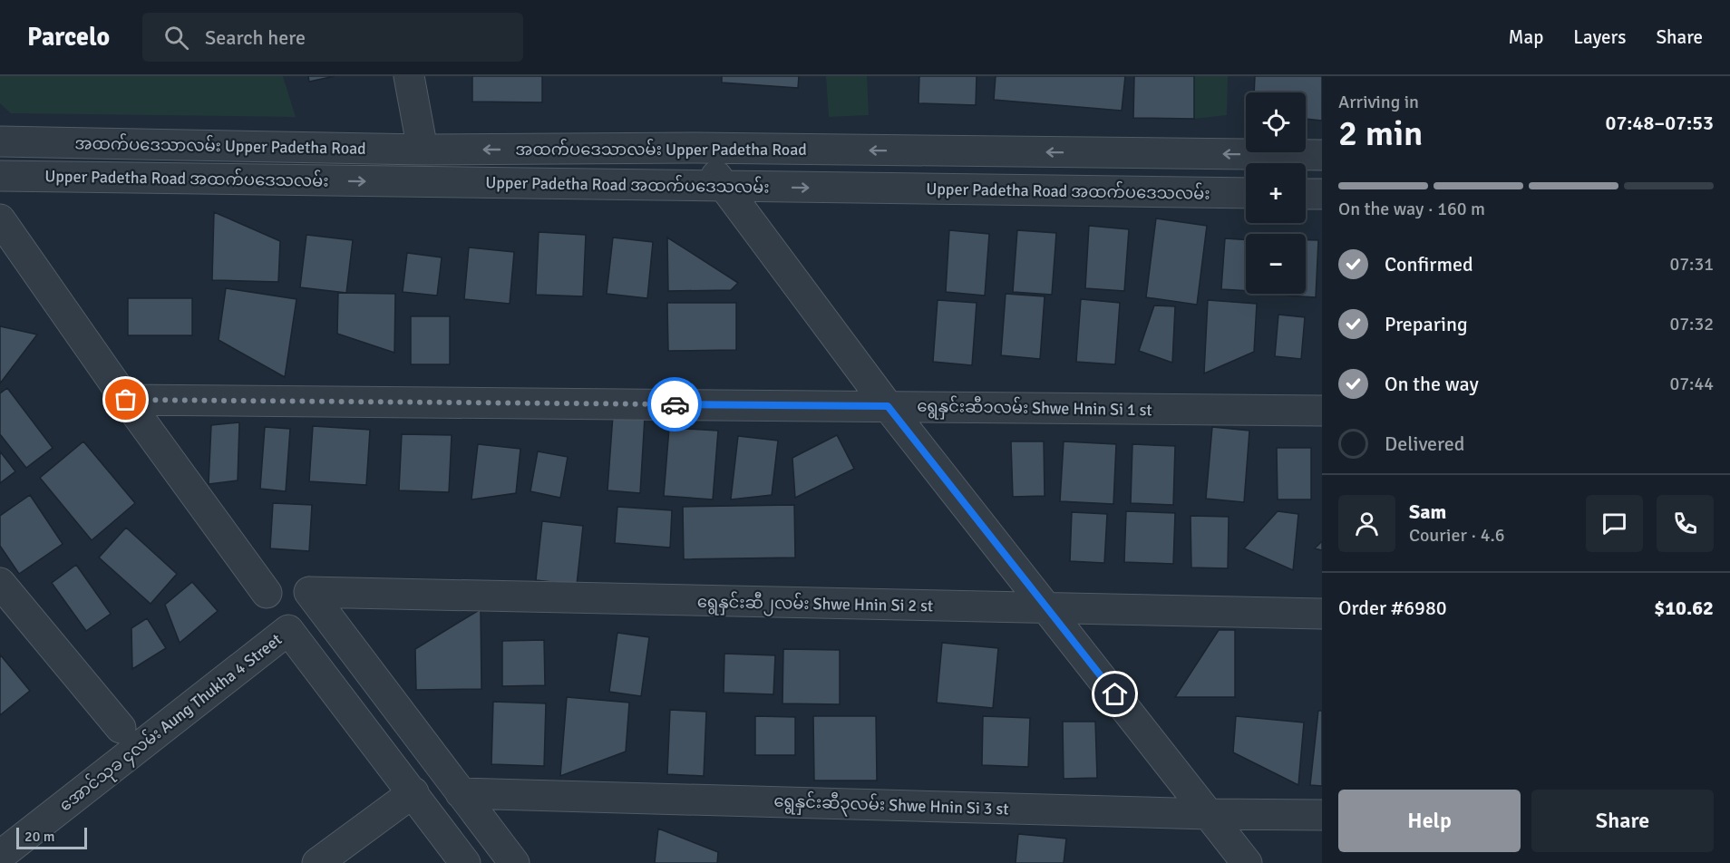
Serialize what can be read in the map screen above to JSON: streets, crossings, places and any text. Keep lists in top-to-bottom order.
{
  "streets": {
    "street": [
      "အထက်ပဒေသာလမ်း Upper Padetha Road",
      "Upper Padetha Road အထက်ပဒေသလမ်း",
      "ရွေနှင်းဆီ၁လမ်း Shwe Hnin Si 1 st",
      "ရွေနှင်းဆီ၂လမ်း Shwe Hnin Si 2 st",
      "အောင်သုခ ၄လမ်း Aung Thukha 4 Street",
      "ရွေနှင်းဆီ၃လမ်း Shwe Hnin Si 3 st"
    ]
  },
  "crossings": [
    ["ရွေနှင်းဆီ၂လမ်း Shwe Hnin Si 2 st", "ရွေနှင်းဆီ၃လမ်း Shwe Hnin Si 3 st"]
  ],
  "one_way": ["အထက်ပဒေသာလမ်း Upper Padetha Road", "Upper Padetha Road အထက်ပဒေသလမ်း"],
  "scale_bar": "20 m",
  "page": {
    "header": "Parcelo",
    "search": "Search here",
    "nav": ["Map", "Layers", "Share"],
    "heading": ["2 min", "Arriving in", "07:48–07:53"],
    "panel": [
      "Sam",
      "Courier · 4.6",
      "Order #6980",
      "$10.62"
    ],
    "map_buttons": ["+", "−"],
    "bar": "On the way · 160 m",
    "list": [
      ["Confirmed", "07:31"],
      ["Preparing", "07:32"],
      ["On the way", "07:44"],
      "Delivered"
    ],
    "buttons": ["Help", "Share"],
    "scale": "20 m"
  }
}
